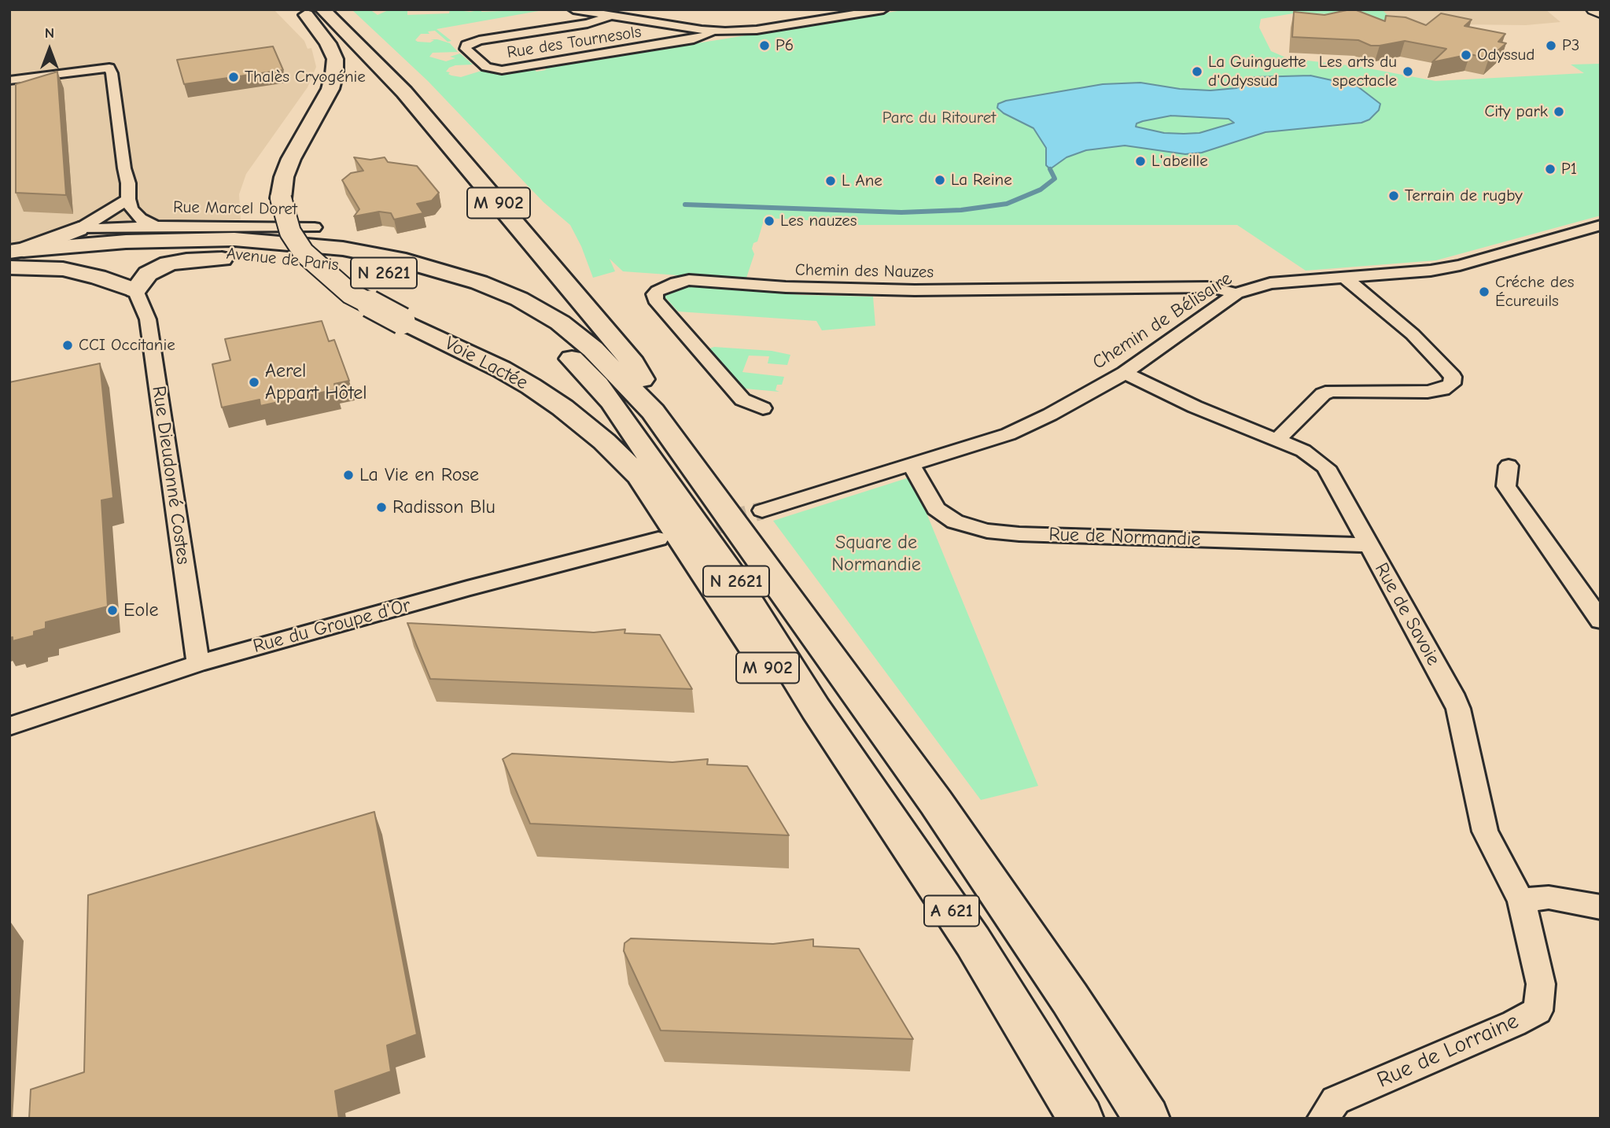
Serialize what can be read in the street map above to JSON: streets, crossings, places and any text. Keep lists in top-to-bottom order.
{
  "streets": {
    "main road": [
      "M 902",
      "Avenue de Paris",
      "N 2621",
      "Voie Lactée",
      "A 621"
    ],
    "street": [
      "Rue des Tournesols",
      "Rue Marcel Doret",
      "Chemin des Nauzes",
      "Chemin de Bélisaire",
      "Rue Dieudonné Costes",
      "Rue de Normandie",
      "Rue de Savoie",
      "Rue du Groupe d'Or",
      "Rue de Lorraine"
    ]
  },
  "crossings": [
    ["M 902", "Avenue de Paris"],
    ["M 902", "A 621"],
    ["Avenue de Paris", "Voie Lactée"],
    ["Avenue de Paris", "A 621"],
    ["Chemin des Nauzes", "Chemin de Bélisaire"],
    ["Chemin de Bélisaire", "Rue de Normandie"],
    ["Chemin de Bélisaire", "Rue de Savoie"],
    ["Voie Lactée", "A 621"],
    ["Rue Dieudonné Costes", "Rue du Groupe d'Or"],
    ["Rue de Normandie", "Rue de Savoie"],
    ["Rue de Savoie", "Rue de Lorraine"]
  ],
  "parks": ["Parc du Ritouret", "Square de Normandie"],
  "places": [
    "P6",
    "P3",
    "Odyssud",
    "La Guinguette d'Odyssud",
    "Les arts du spectacle",
    "Thalès Cryogénie",
    "City park",
    "L'abeille",
    "P1",
    "La Reine",
    "L Ane",
    "Terrain de rugby",
    "Les nauzes",
    "Créche des Écureuils",
    "CCI Occitanie",
    "Aerel Appart Hôtel",
    "La Vie en Rose",
    "Radisson Blu",
    "Eole"
  ],
  "north": "top"
}
